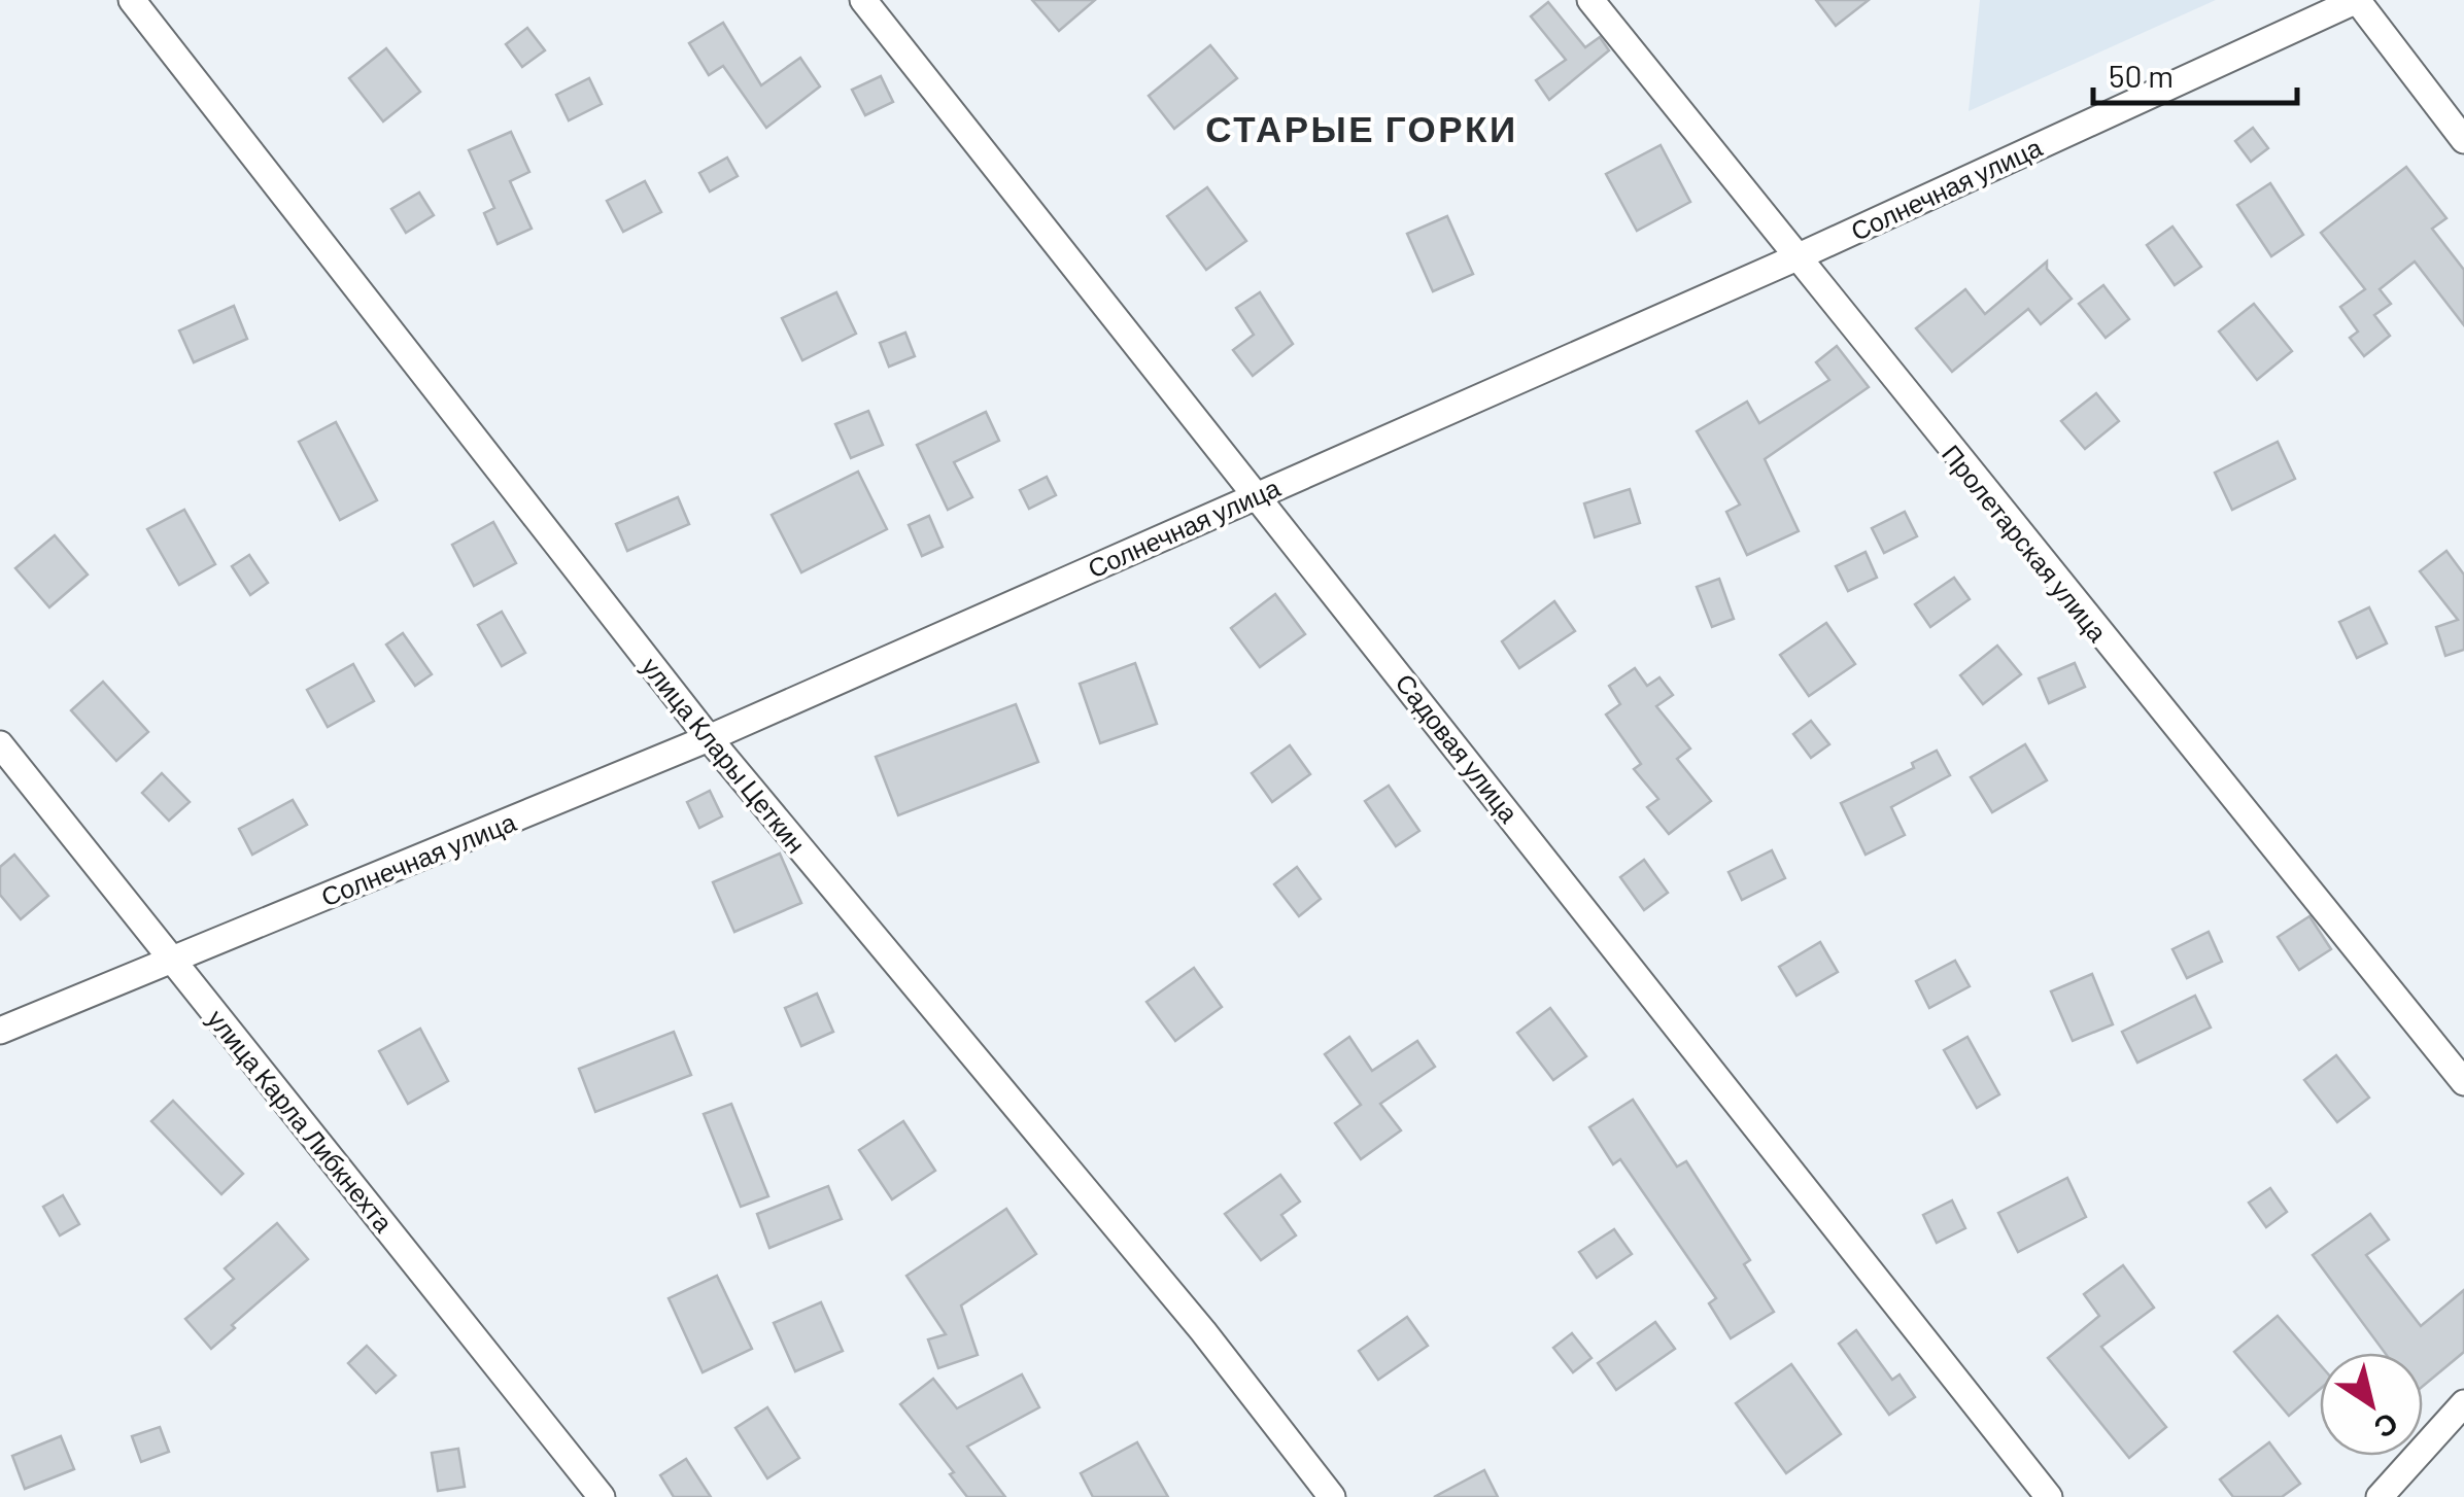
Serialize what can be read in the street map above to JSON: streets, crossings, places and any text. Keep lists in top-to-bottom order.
{
  "streets": {
    "street": [
      "Солнечная улица",
      "Пролетарская улица",
      "Садовая улица",
      "улица Клары Цеткин",
      "улица Карла Либкнехта"
    ]
  },
  "crossings": [
    ["Солнечная улица", "Пролетарская улица"],
    ["Солнечная улица", "Садовая улица"],
    ["Солнечная улица", "улица Клары Цеткин"],
    ["Солнечная улица", "улица Карла Либкнехта"]
  ],
  "districts": ["СТАРЫЕ ГОРКИ"],
  "scale_bar": "50 m",
  "north": "bottom right"
}
